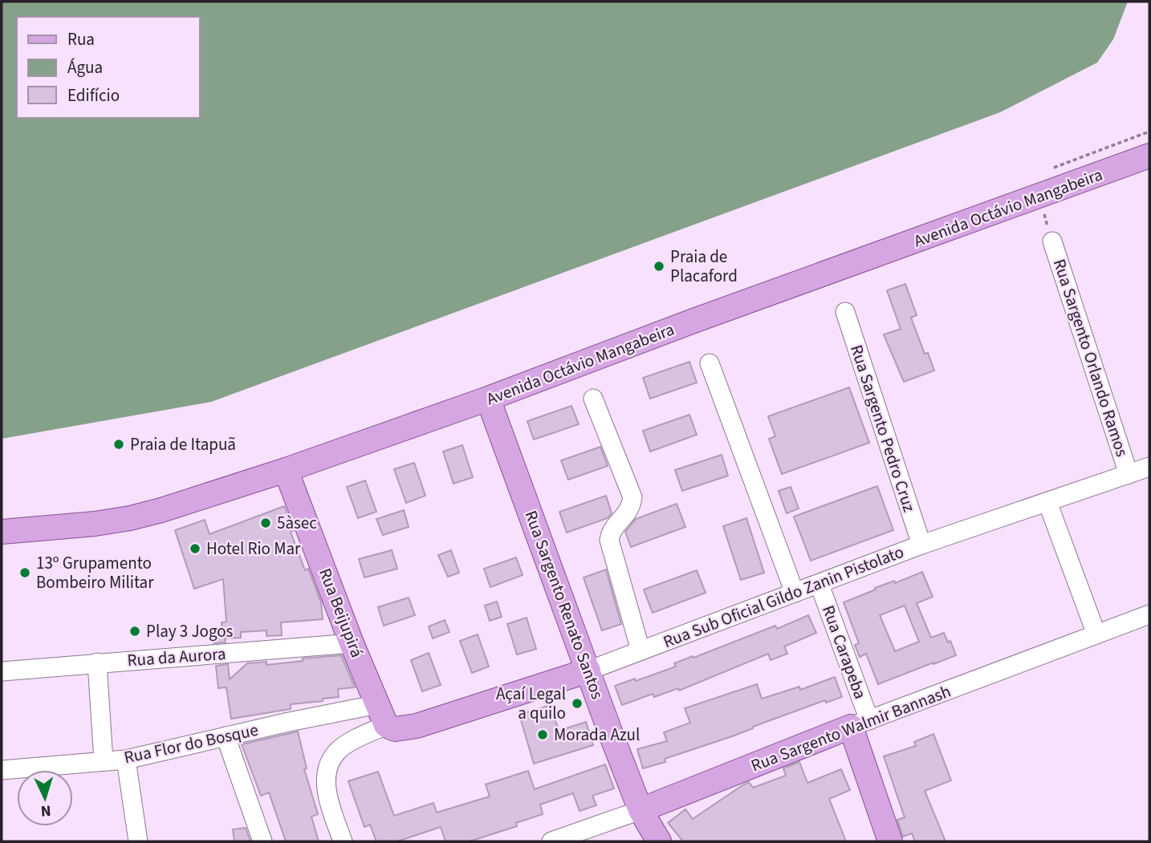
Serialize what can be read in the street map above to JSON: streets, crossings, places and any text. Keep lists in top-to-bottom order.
{
  "streets": {
    "main road": [
      "Avenida Octávio Mangabeira",
      "Rua Sub Oficial Gildo Zanin Pistolato",
      "Rua Sargento Renato Santos",
      "Rua Beijupirá",
      "Rua Carapeba",
      "Rua Sargento Walmir Bannash"
    ],
    "street": [
      "Rua Sargento Orlando Ramos",
      "Rua Sargento Pedro Cruz",
      "Rua da Aurora",
      "Rua Flor do Bosque"
    ]
  },
  "crossings": [
    ["Avenida Octávio Mangabeira", "Rua Sargento Renato Santos"],
    ["Avenida Octávio Mangabeira", "Rua Beijupirá"],
    ["Rua Sargento Orlando Ramos", "Rua Sub Oficial Gildo Zanin Pistolato"],
    ["Rua Sargento Pedro Cruz", "Rua Sub Oficial Gildo Zanin Pistolato"],
    ["Rua Sub Oficial Gildo Zanin Pistolato", "Rua Sargento Renato Santos"],
    ["Rua Sub Oficial Gildo Zanin Pistolato", "Rua Beijupirá"],
    ["Rua Sub Oficial Gildo Zanin Pistolato", "Rua Carapeba"],
    ["Rua Sub Oficial Gildo Zanin Pistolato", "Rua Flor do Bosque"],
    ["Rua Sargento Renato Santos", "Rua Sargento Walmir Bannash"],
    ["Rua Beijupirá", "Rua da Aurora"],
    ["Rua Beijupirá", "Rua Flor do Bosque"],
    ["Rua Carapeba", "Rua Sargento Walmir Bannash"]
  ],
  "places": [
    "Praia de Placaford",
    "Praia de Itapuã",
    "5àsec",
    "Hotel Rio Mar",
    "13º Grupamento Bombeiro Militar",
    "Play 3 Jogos",
    "Açaí Legal a quilo",
    "Morada Azul"
  ],
  "legend": ["Rua", "Água", "Edifício"],
  "north": "bottom"
}
